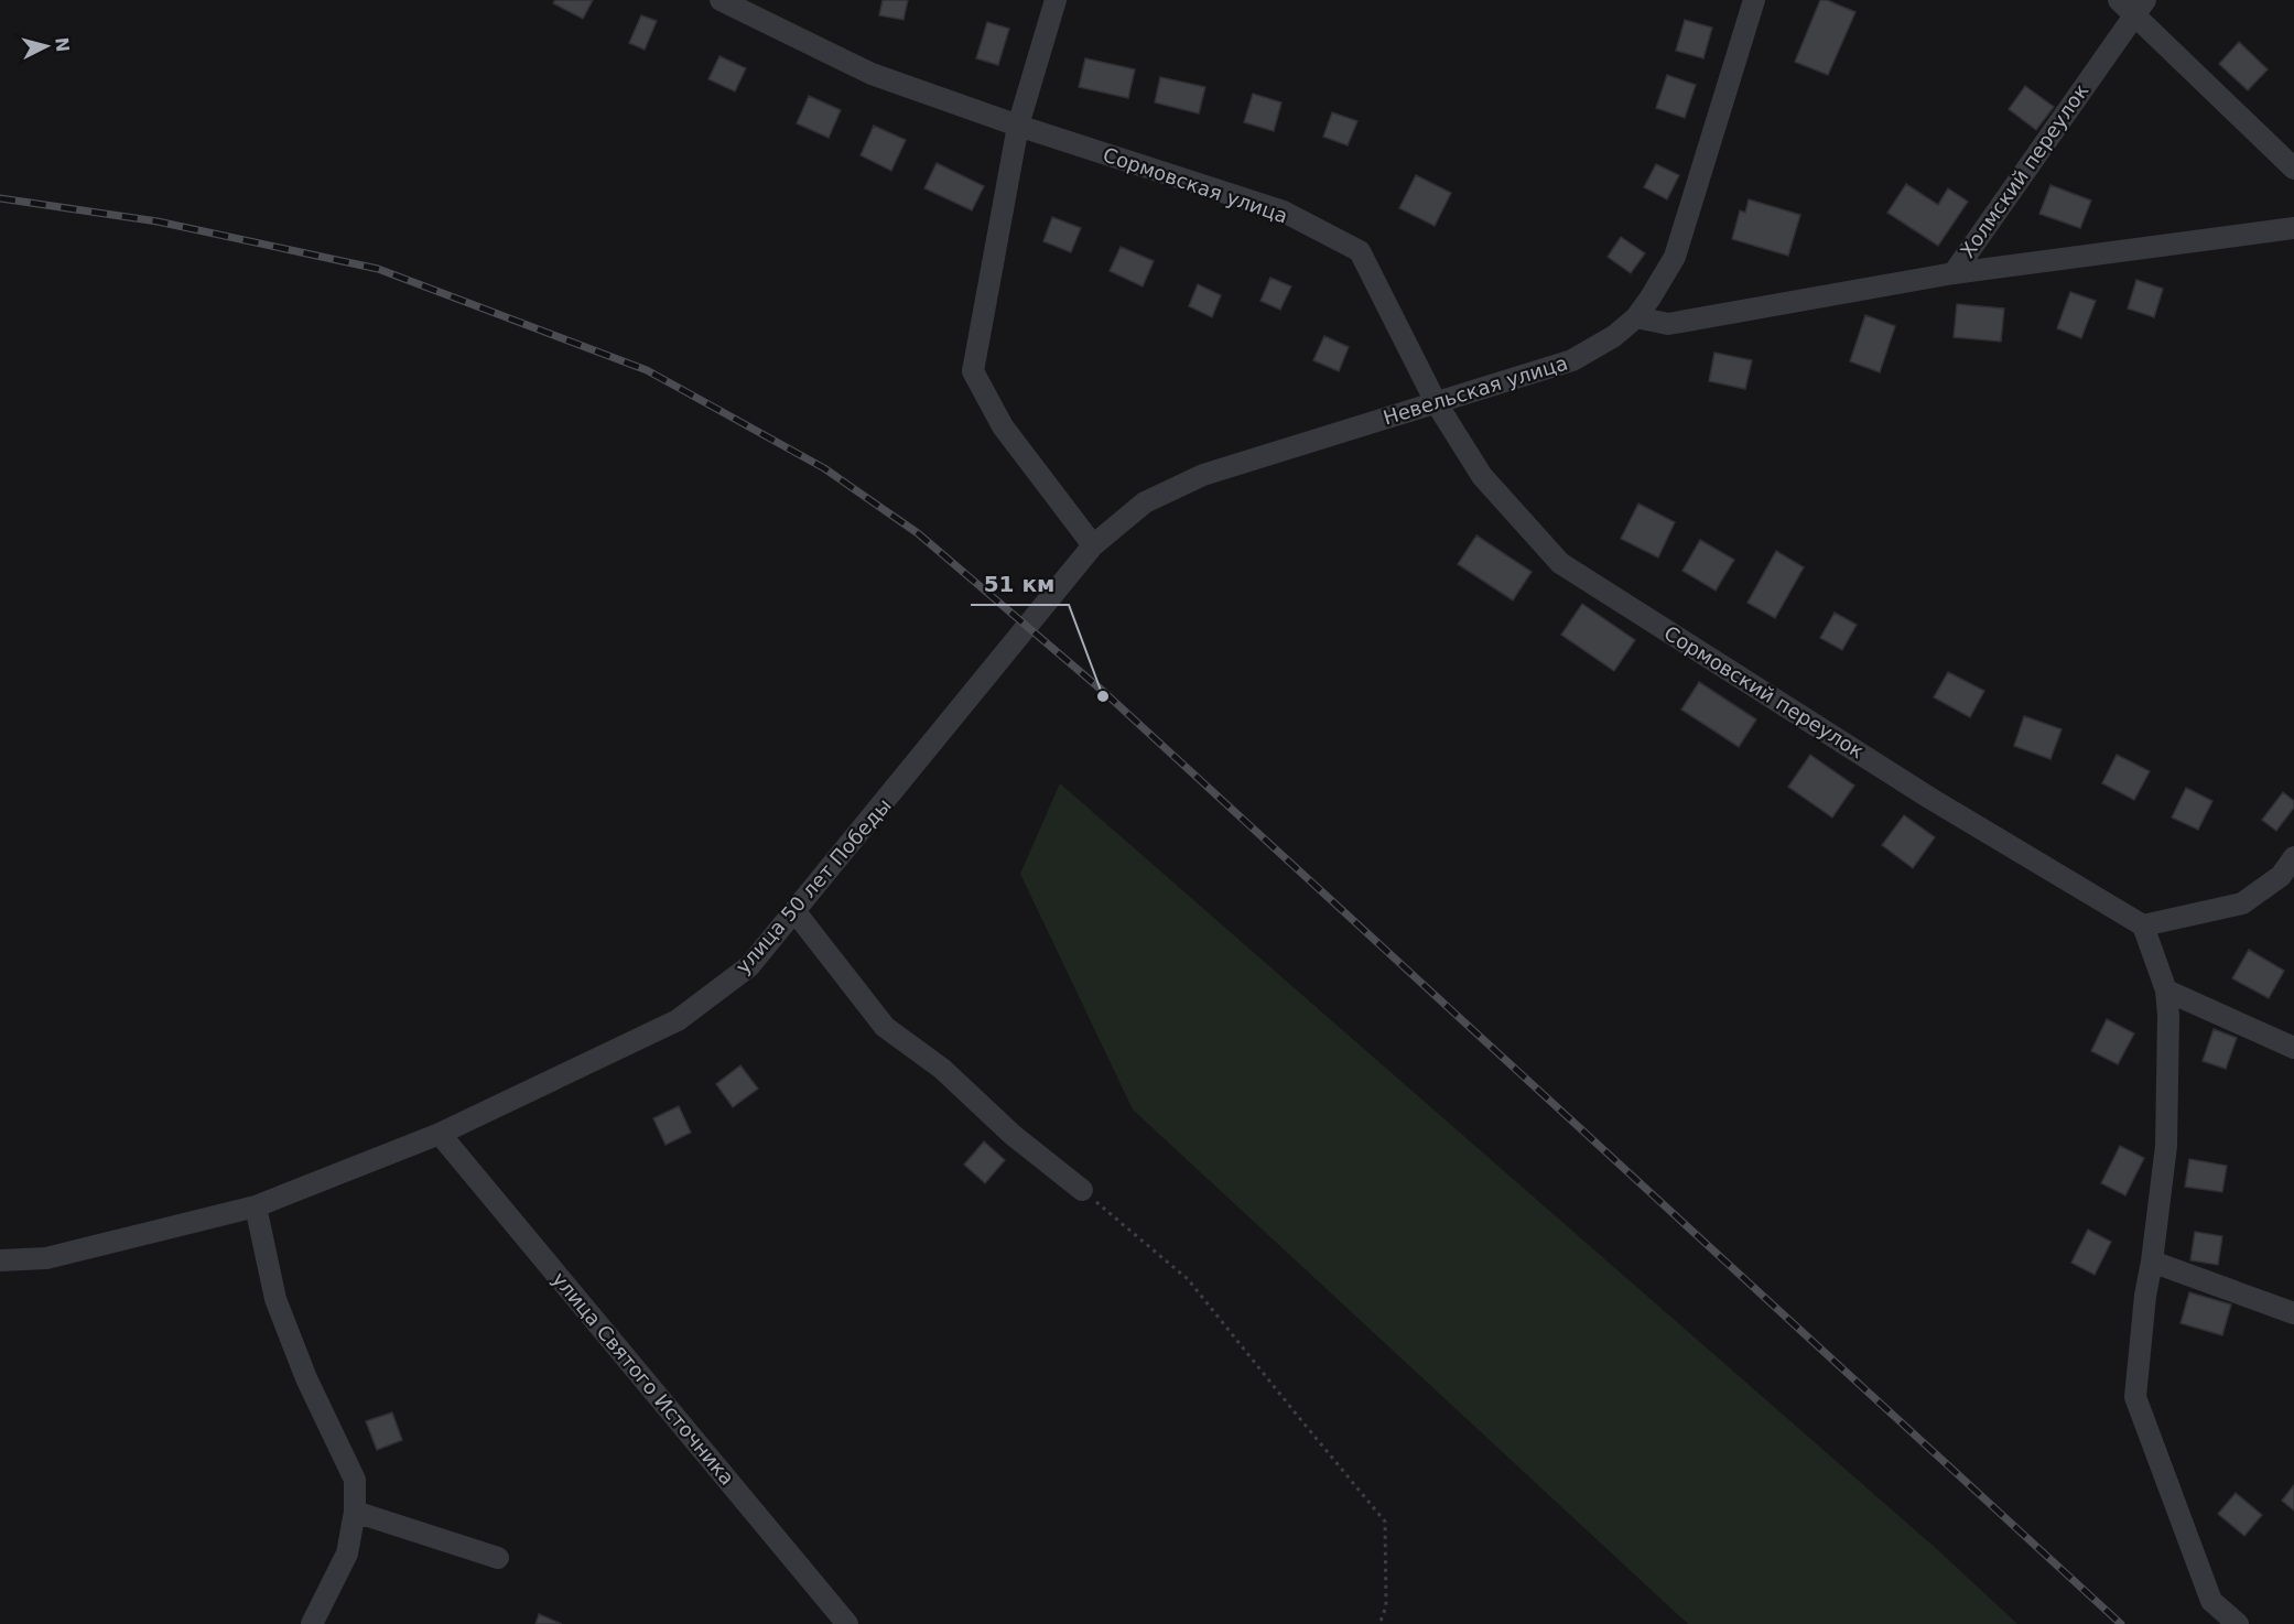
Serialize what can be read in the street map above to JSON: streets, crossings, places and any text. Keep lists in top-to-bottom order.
{
  "streets": {
    "street": [
      "Холмский переулок",
      "Сормовская улица",
      "Невельская улица",
      "Сормовский переулок",
      "улица 50 лет Победы",
      "улица Святого Источника"
    ]
  },
  "crossings": [
    ["Холмский переулок", "Невельская улица"],
    ["Сормовская улица", "Невельская улица"],
    ["Сормовская улица", "Сормовский переулок"],
    ["Невельская улица", "Сормовский переулок"],
    ["Невельская улица", "улица 50 лет Победы"],
    ["улица 50 лет Победы", "улица Святого Источника"]
  ],
  "places": ["51 км"],
  "north": "right"
}
